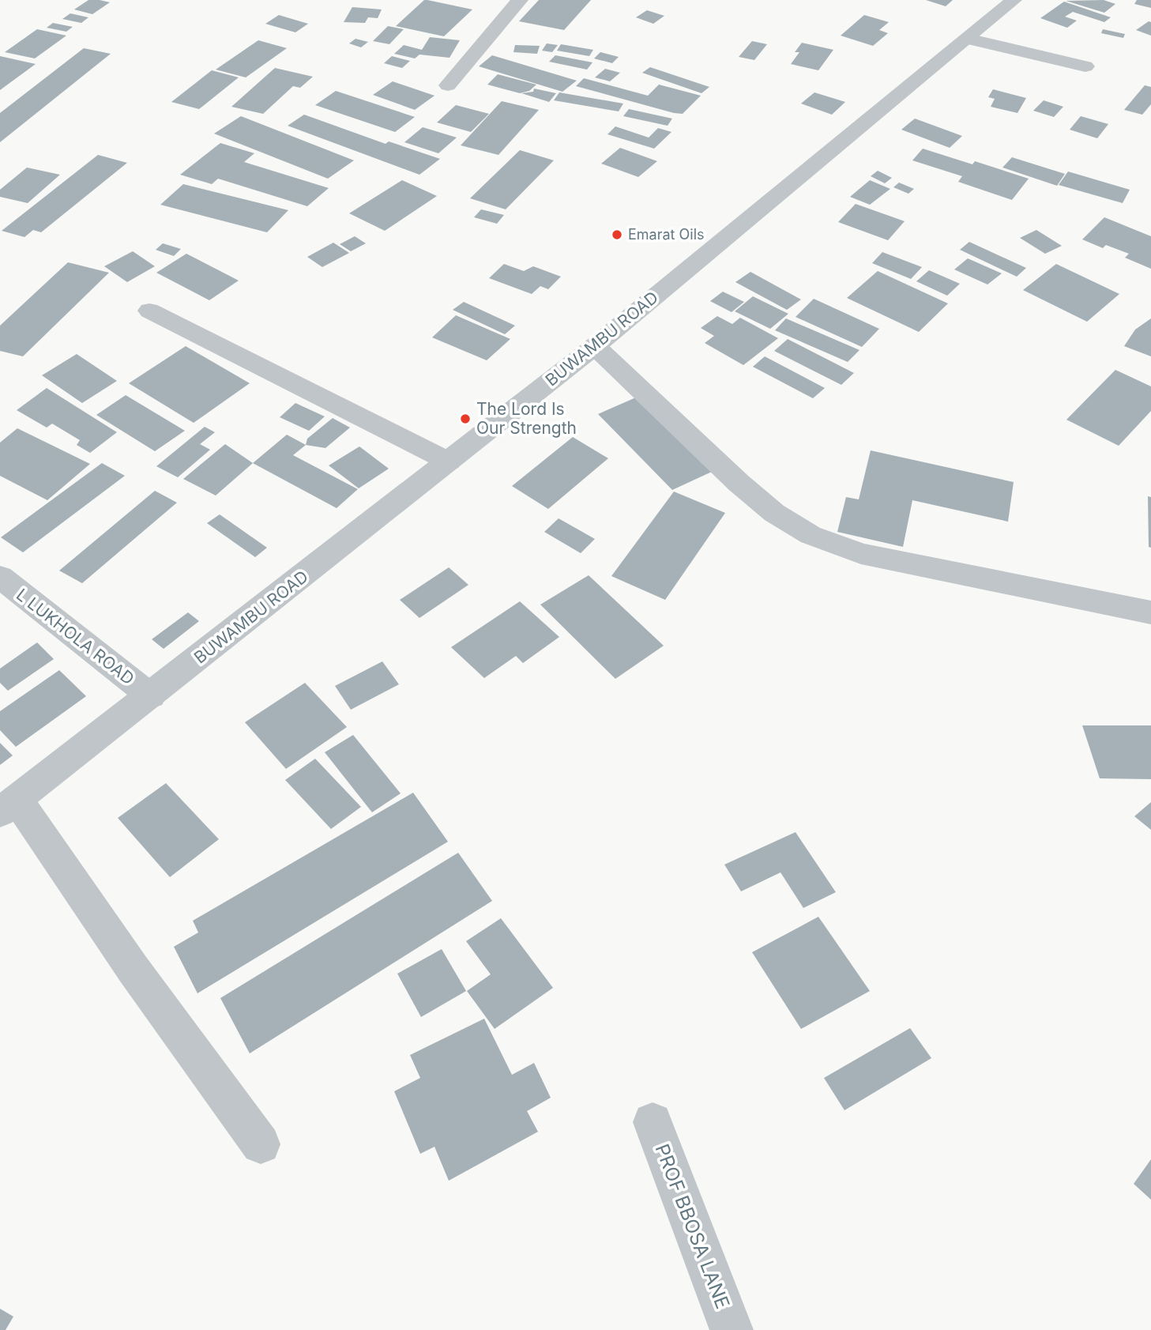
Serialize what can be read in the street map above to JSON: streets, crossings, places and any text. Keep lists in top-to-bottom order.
{
  "streets": {
    "street": ["BUWAMBU ROAD", "L LUKHOLA ROAD", "PROF BBOSA LANE"]
  },
  "crossings": [
    ["BUWAMBU ROAD", "L LUKHOLA ROAD"]
  ],
  "places": ["Emarat Oils", "The Lord Is Our Strength"]
}
